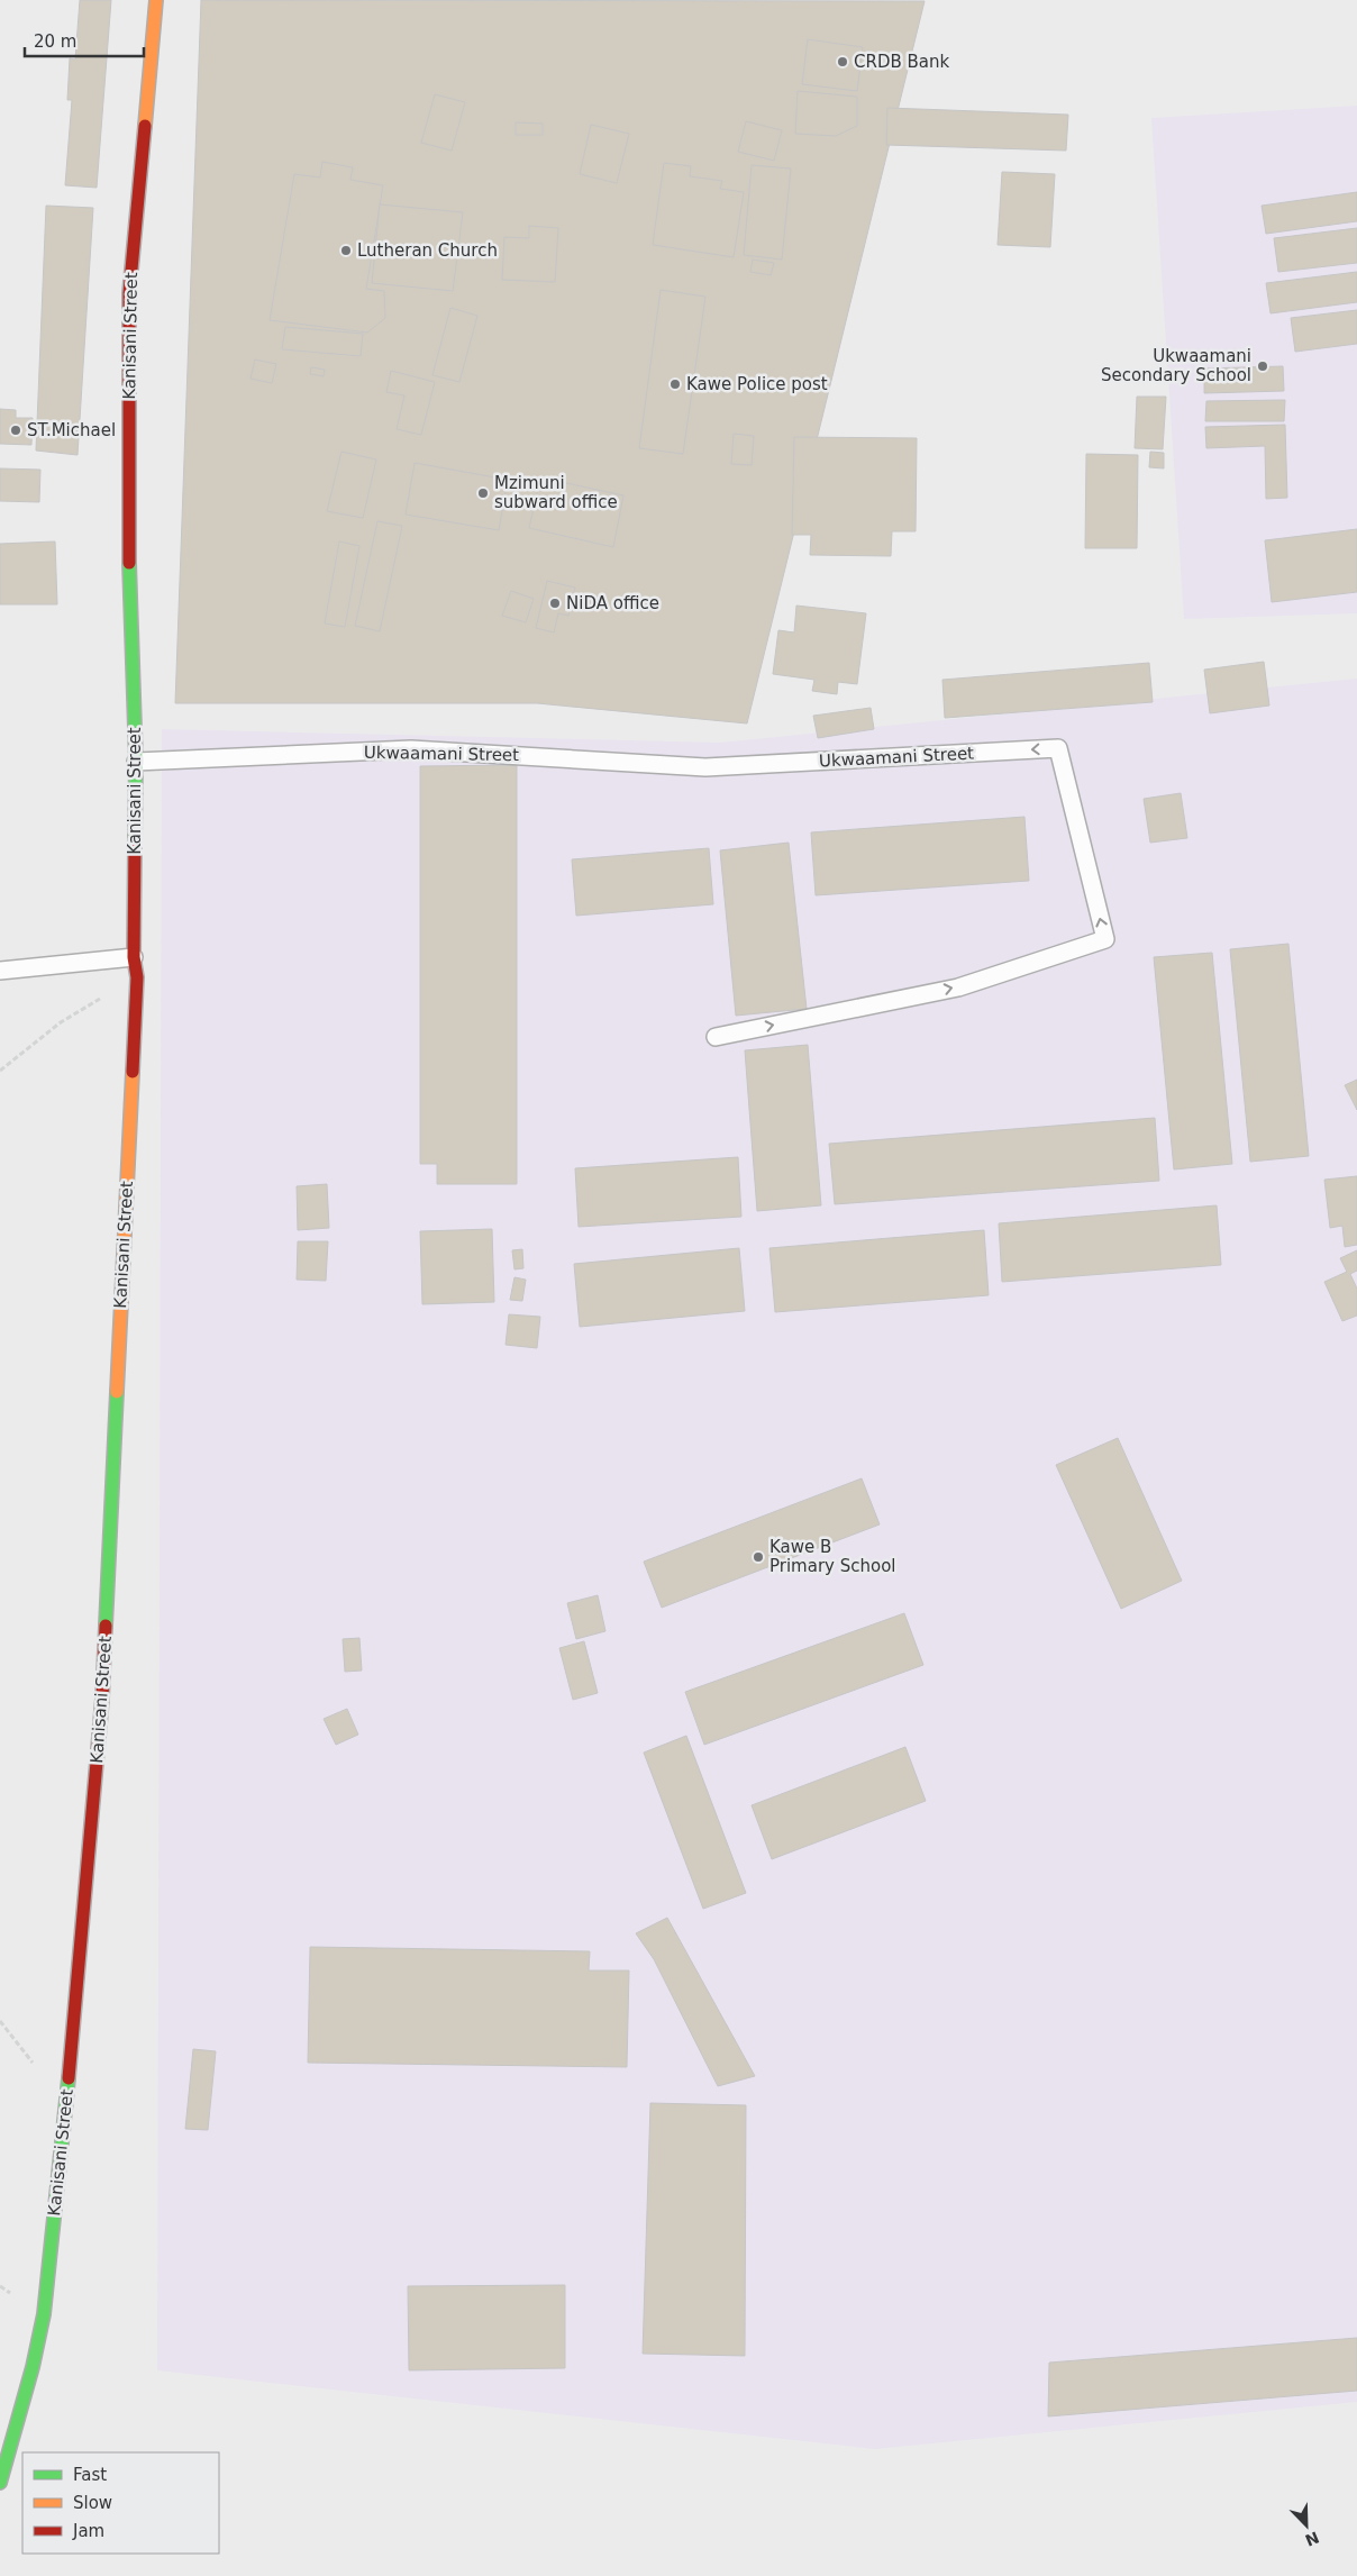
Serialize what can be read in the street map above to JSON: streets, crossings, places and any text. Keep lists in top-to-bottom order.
{
  "streets": {
    "street": ["Kanisani Street"],
    "lane": ["Ukwaamani Street"]
  },
  "crossings": [
    ["Kanisani Street", "Ukwaamani Street"]
  ],
  "places": [
    "CRDB Bank",
    "Lutheran Church",
    "Ukwaamani Secondary School",
    "Kawe Police post",
    "ST.Michael",
    "Mzimuni subward office",
    "NiDA office",
    "Kawe B Primary School"
  ],
  "legend": ["Fast", "Slow", "Jam"],
  "scale_bar": "20 m",
  "north": "bottom right"
}
